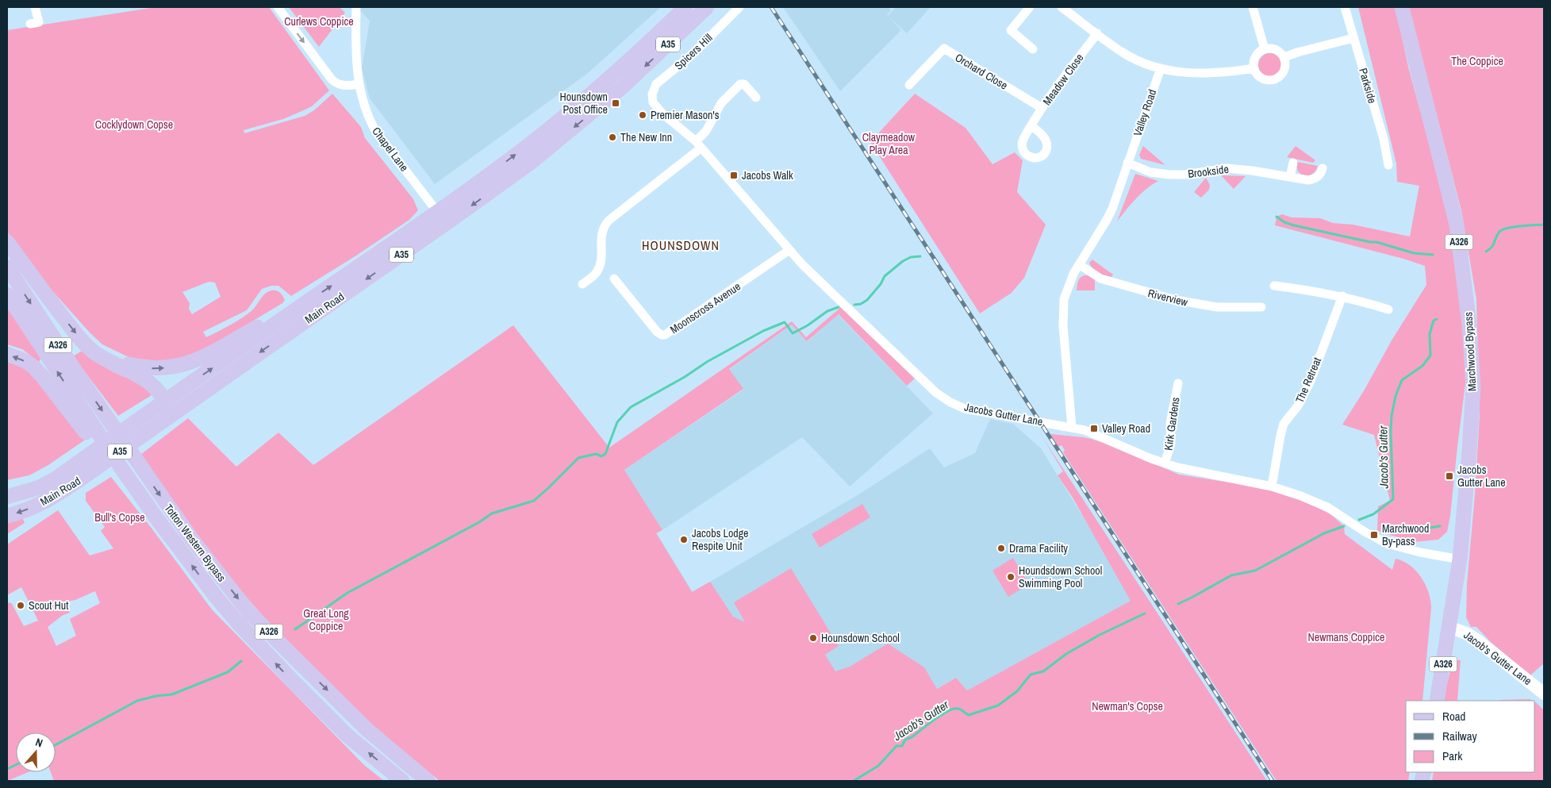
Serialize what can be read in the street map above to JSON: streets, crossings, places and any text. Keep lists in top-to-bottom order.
{
  "streets": {
    "main road": [
      "A35",
      "Spicers Hill",
      "A326",
      "Main Road",
      "Marchwood Bypass",
      "Totton Western Bypass"
    ],
    "street": [
      "Orchard Close",
      "Meadow Close",
      "Parkside",
      "Valley Road",
      "Chapel Lane",
      "Brookside",
      "Riverview",
      "Moonscross Avenue",
      "The Retreat",
      "Jacobs Gutter Lane",
      "Kirk Gardens",
      "Jacob's Gutter Lane"
    ]
  },
  "crossings": [
    ["Spicers Hill", "Main Road"],
    ["Spicers Hill", "Jacobs Gutter Lane"],
    ["Orchard Close", "Meadow Close"],
    ["Valley Road", "Brookside"],
    ["Valley Road", "Riverview"],
    ["Valley Road", "Jacobs Gutter Lane"],
    ["Chapel Lane", "Main Road"],
    ["Moonscross Avenue", "Jacobs Gutter Lane"],
    ["Marchwood Bypass", "Jacobs Gutter Lane"],
    ["Marchwood Bypass", "Jacob's Gutter Lane"],
    ["The Retreat", "Jacobs Gutter Lane"],
    ["Jacobs Gutter Lane", "Kirk Gardens"]
  ],
  "one_way": ["Spicers Hill"],
  "districts": ["HOUNSDOWN"],
  "water": ["Jacob's Gutter"],
  "parks": [
    "Curlews Coppice",
    "The Coppice",
    "Cocklydown Copse",
    "Claymeadow Play Area",
    "Bull's Copse",
    "Great Long Coppice",
    "Newmans Coppice",
    "Newman's Copse"
  ],
  "places": {
    "transit": [
      "Hounsdown Post Office",
      "Jacobs Walk",
      "Valley Road",
      "Jacobs Gutter Lane",
      "Marchwood By-pass"
    ],
    "other": [
      "Premier Mason's",
      "The New Inn",
      "Jacobs Lodge Respite Unit",
      "Drama Facility",
      "Houndsdown School Swimming Pool",
      "Scout Hut",
      "Hounsdown School"
    ]
  },
  "legend": ["Road", "Railway", "Park"],
  "north": "top"
}
